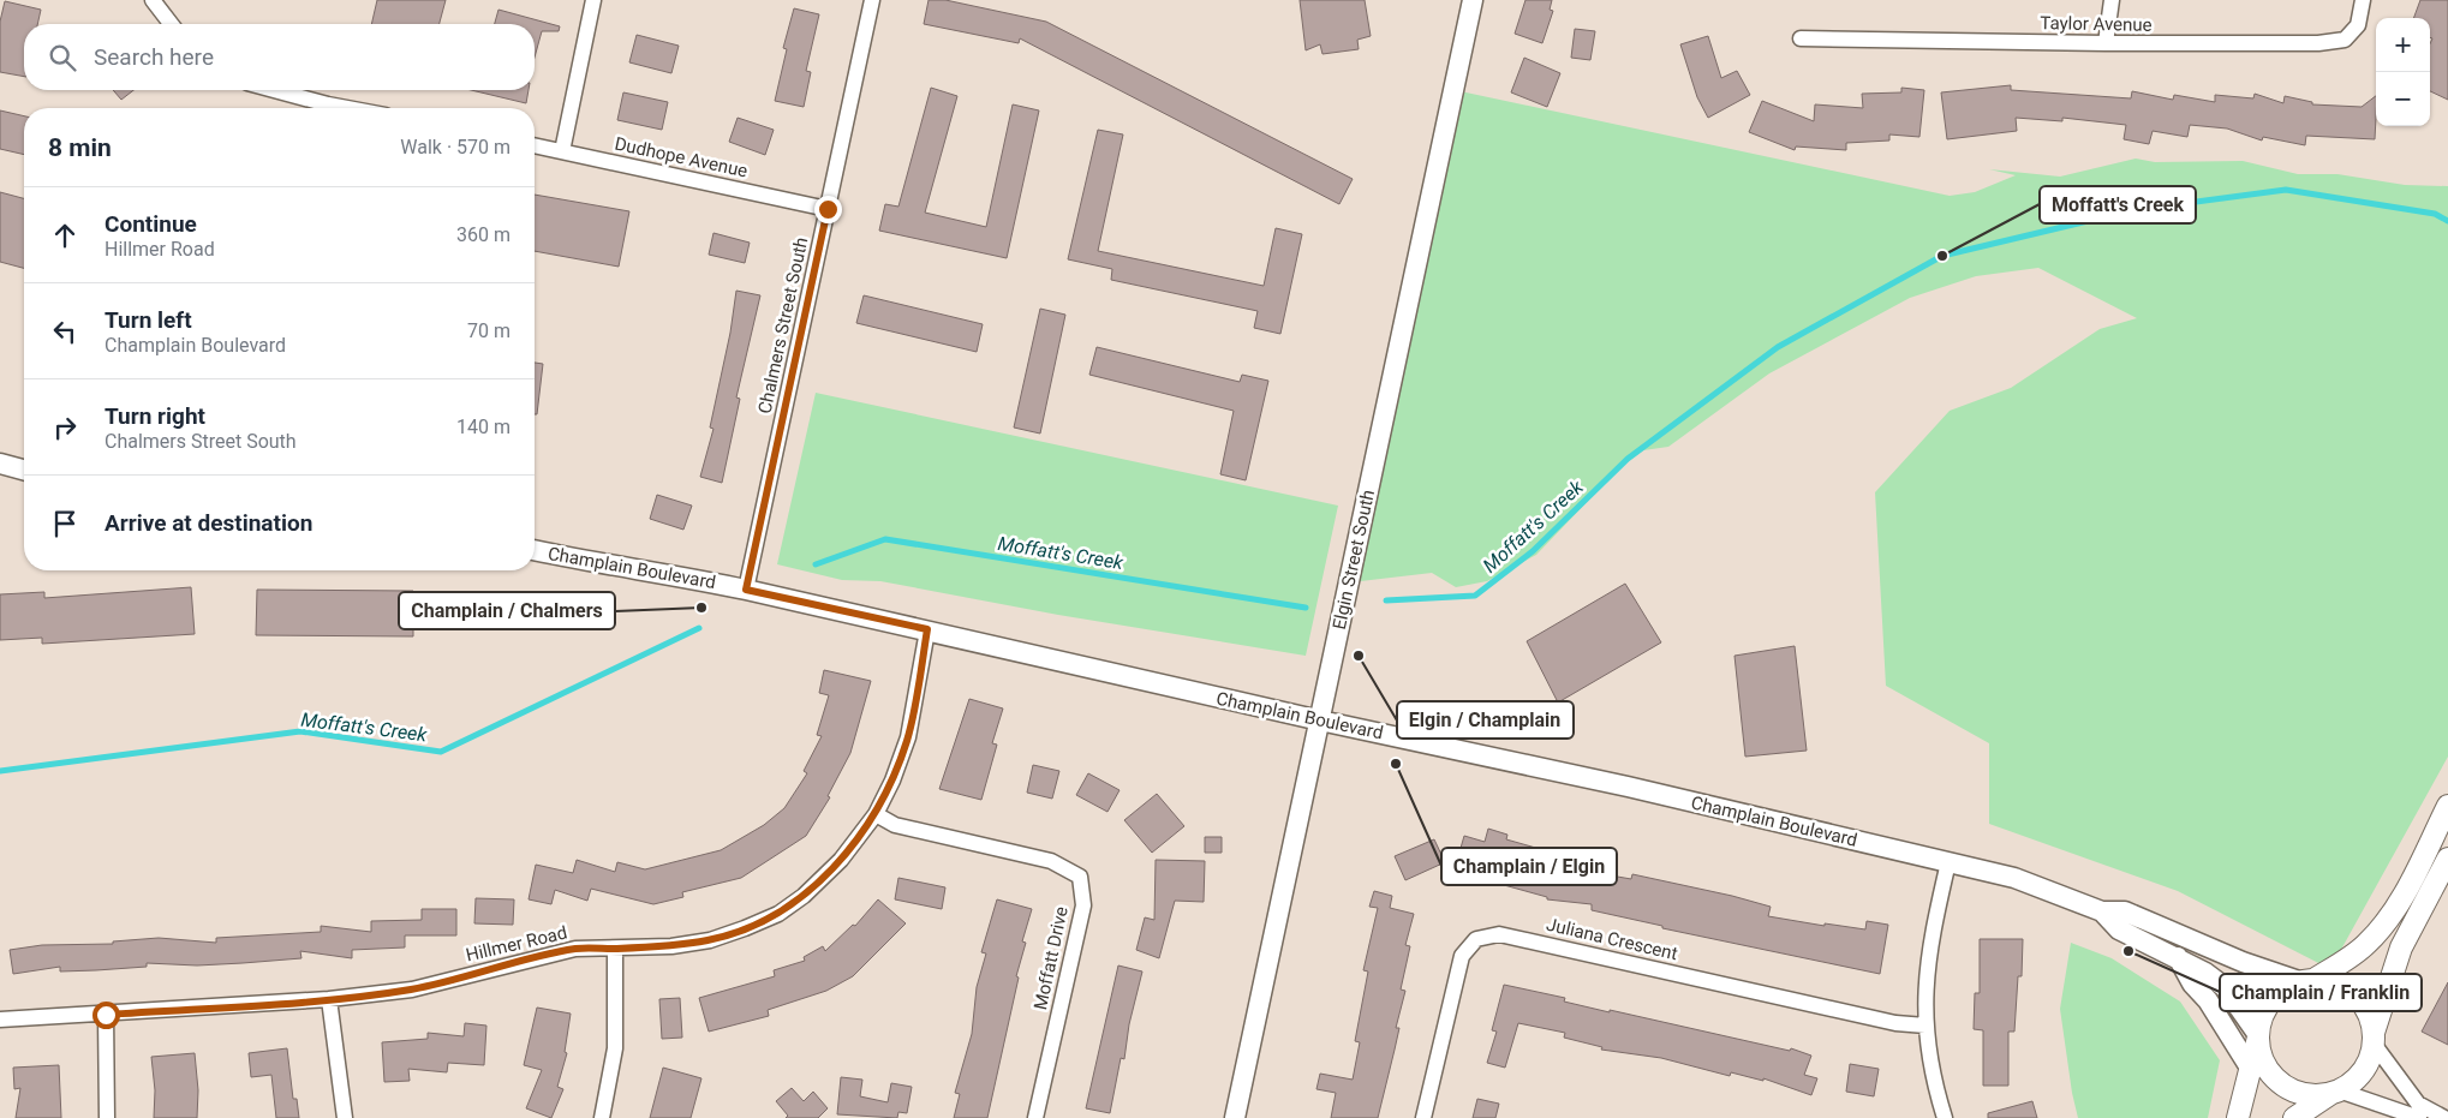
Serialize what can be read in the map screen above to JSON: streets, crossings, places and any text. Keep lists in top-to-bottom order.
{
  "streets": {
    "street": [
      "Taylor Avenue",
      "Dudhope Avenue",
      "Chalmers Street South",
      "Elgin Street South",
      "Champlain Boulevard",
      "Juliana Crescent",
      "Hillmer Road",
      "Moffatt Drive"
    ]
  },
  "crossings": [
    ["Dudhope Avenue", "Chalmers Street South"],
    ["Chalmers Street South", "Champlain Boulevard"],
    ["Elgin Street South", "Champlain Boulevard"],
    ["Champlain Boulevard", "Hillmer Road"],
    ["Hillmer Road", "Moffatt Drive"]
  ],
  "water": ["Moffatt's Creek"],
  "places": [
    "Moffatt's Creek",
    "Champlain / Chalmers",
    "Elgin / Champlain",
    "Champlain / Elgin",
    "Champlain / Franklin"
  ],
  "page": {
    "map_buttons": ["+", "−"],
    "search": "Search here",
    "heading": ["8 min", "Walk · 570 m"],
    "list": [
      ["Continue", "Hillmer Road", "360 m"],
      ["Turn left", "Champlain Boulevard", "70 m"],
      ["Turn right", "Chalmers Street South", "140 m"],
      "Arrive at destination"
    ]
  }
}
